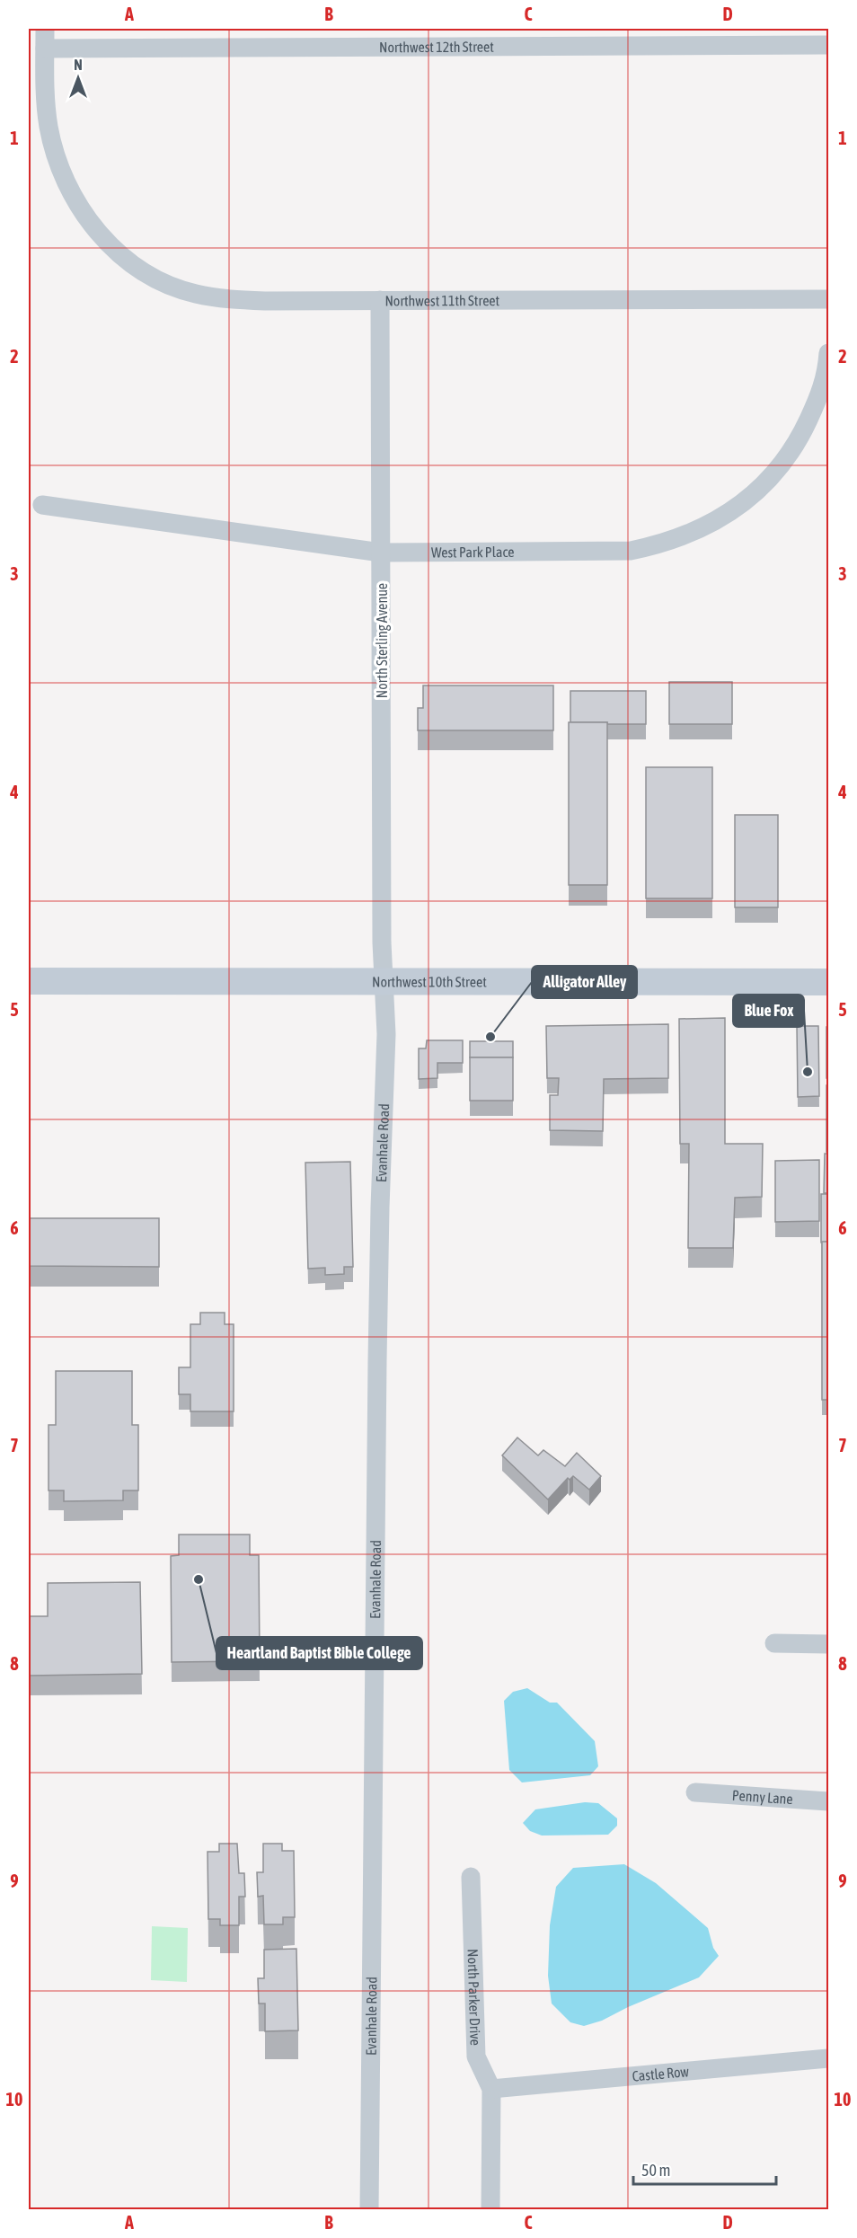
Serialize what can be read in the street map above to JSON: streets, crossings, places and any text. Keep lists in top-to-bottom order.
{
  "streets": {
    "main road": ["Northwest 10th Street"],
    "street": [
      "Northwest 12th Street",
      "Northwest 11th Street",
      "West Park Place",
      "North Sterling Avenue",
      "Evanhale Road",
      "Penny Lane",
      "North Parker Drive",
      "Castle Row"
    ]
  },
  "crossings": [
    ["Northwest 12th Street", "Northwest 11th Street"],
    ["Northwest 11th Street", "North Sterling Avenue"],
    ["West Park Place", "North Sterling Avenue"],
    ["North Sterling Avenue", "Northwest 10th Street"],
    ["North Sterling Avenue", "Evanhale Road"],
    ["Northwest 10th Street", "Evanhale Road"],
    ["North Parker Drive", "Castle Row"]
  ],
  "places": ["Alligator Alley", "Blue Fox", "Heartland Baptist Bible College"],
  "scale_bar": "50 m",
  "north": "top",
  "grid": {
    "columns": [
      "A",
      "B",
      "C",
      "D"
    ],
    "rows": [
      "1",
      "2",
      "3",
      "4",
      "5",
      "6",
      "7",
      "8",
      "9",
      "10"
    ]
  }
}
